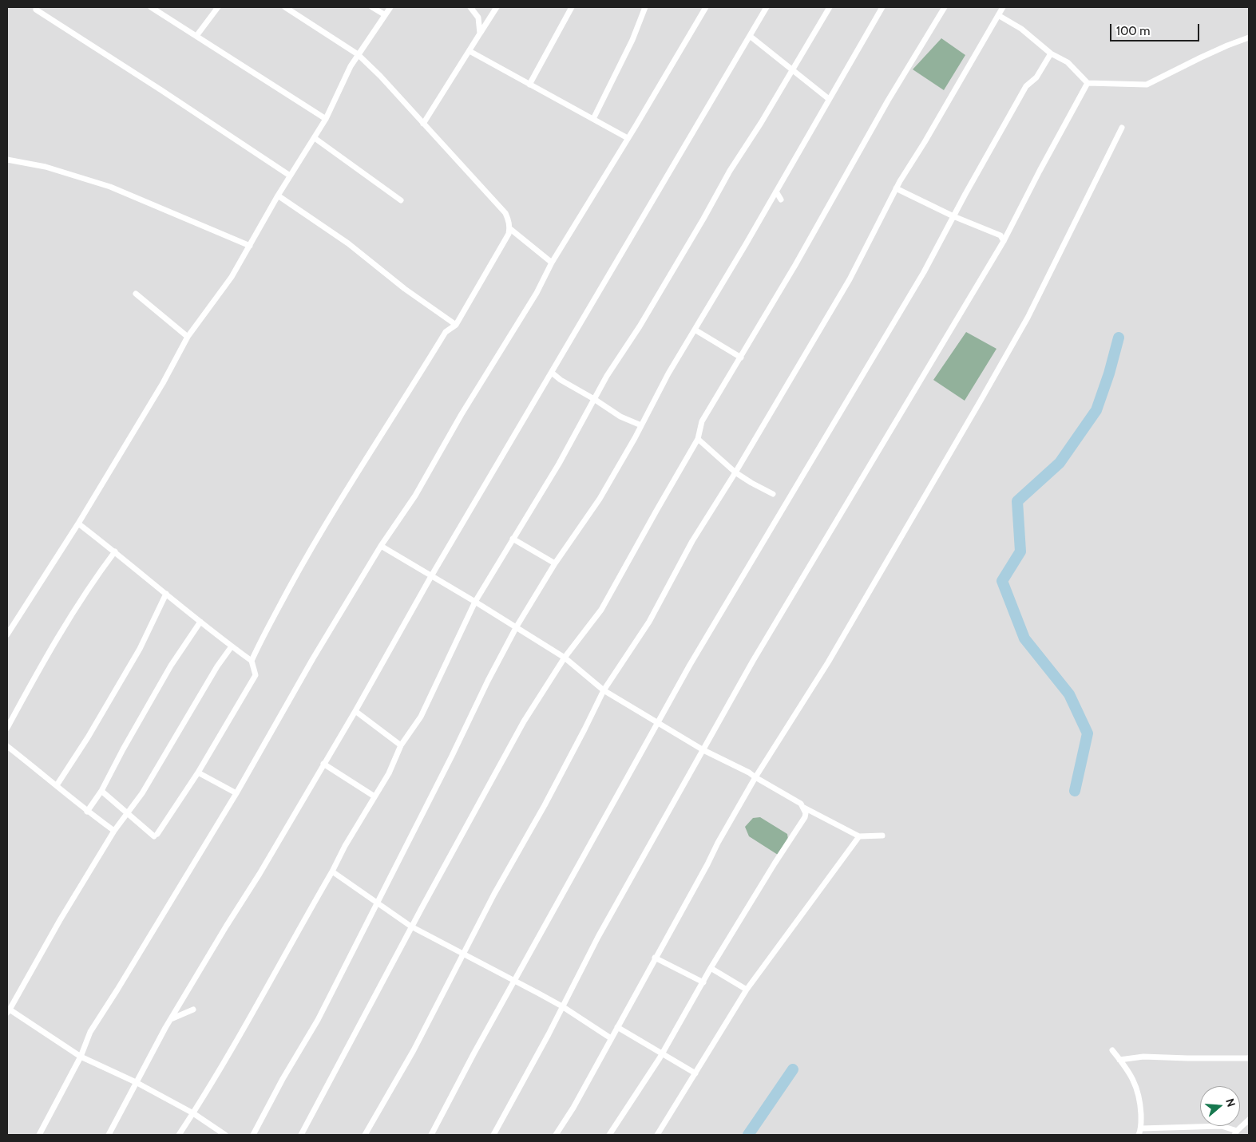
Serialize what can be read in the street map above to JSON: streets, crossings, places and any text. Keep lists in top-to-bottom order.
{
  "scale_bar": "100 m",
  "north": "right"
}
